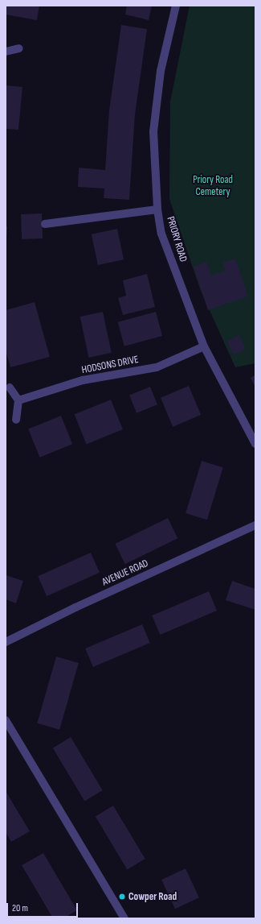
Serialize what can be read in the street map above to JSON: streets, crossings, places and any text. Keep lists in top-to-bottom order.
{
  "streets": {
    "street": ["PRIORY ROAD", "HODSONS DRIVE", "AVENUE ROAD"]
  },
  "crossings": [
    ["PRIORY ROAD", "HODSONS DRIVE"]
  ],
  "parks": ["Priory Road Cemetery"],
  "places": ["Cowper Road"],
  "scale_bar": "20 m"
}
